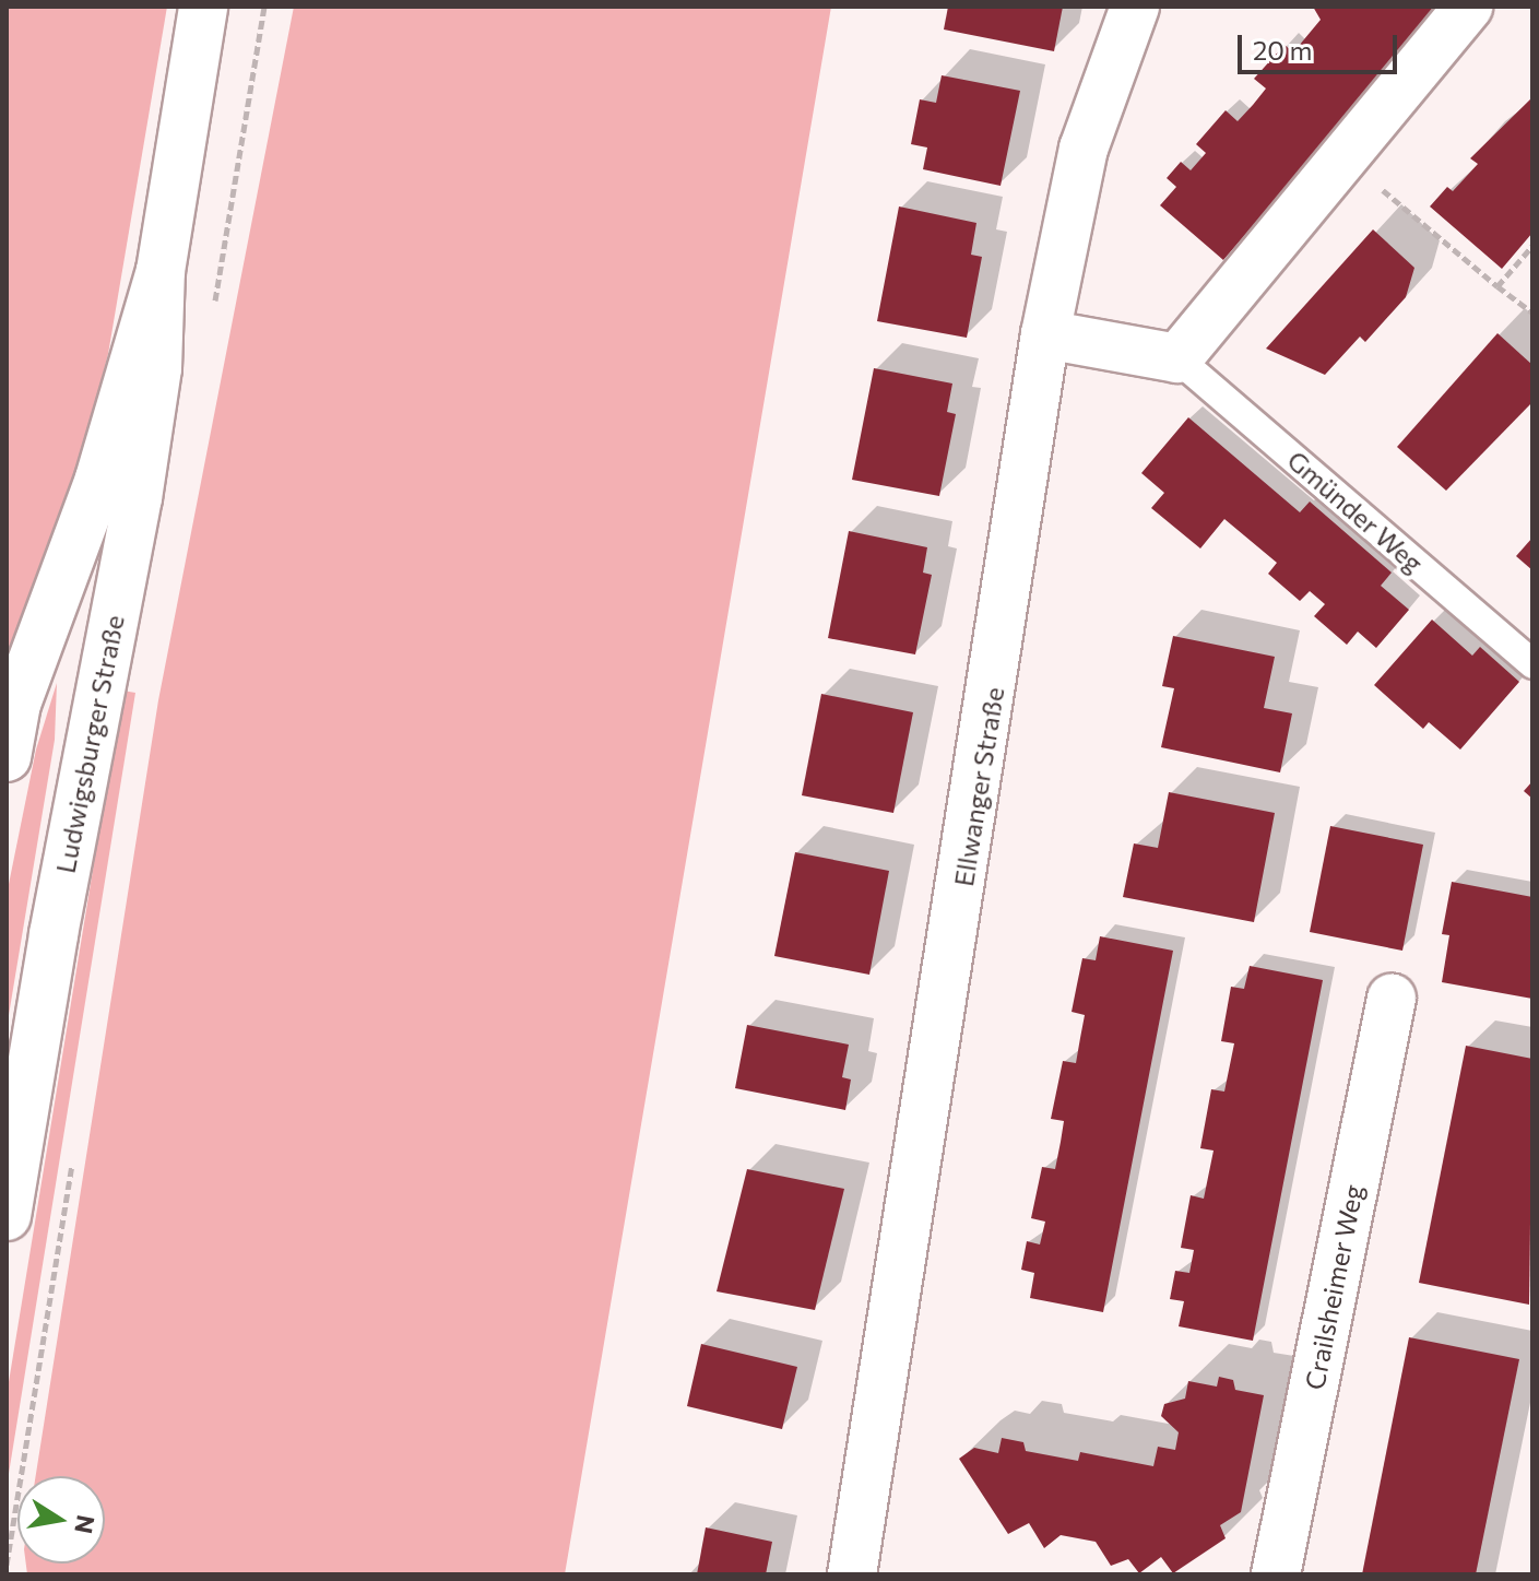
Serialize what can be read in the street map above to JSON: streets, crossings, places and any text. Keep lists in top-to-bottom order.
{
  "streets": {
    "street": ["Ludwigsburger Straße", "Ellwanger Straße", "Crailsheimer Weg"],
    "lane": ["Gmünder Weg"]
  },
  "scale_bar": "20 m",
  "north": "right"
}
